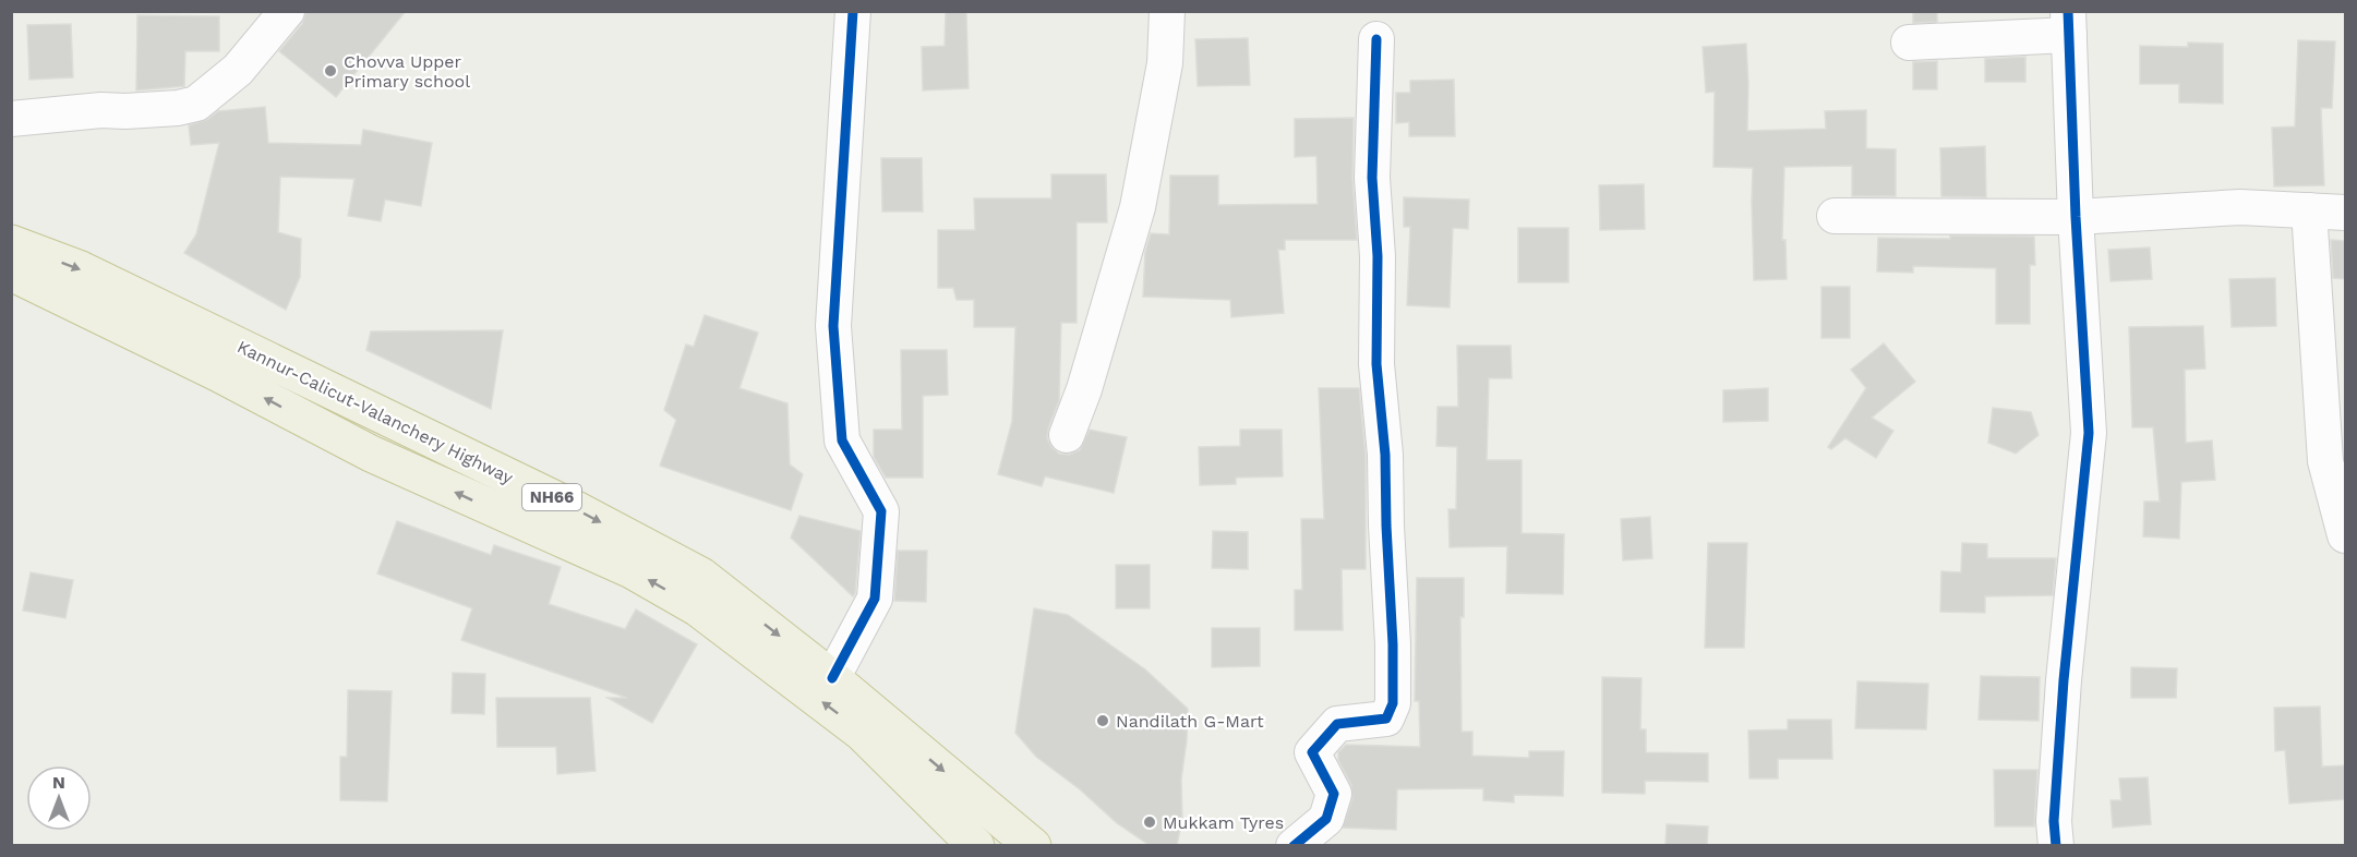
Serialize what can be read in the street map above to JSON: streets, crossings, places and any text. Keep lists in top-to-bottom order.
{
  "streets": {
    "highway": ["Kannur-Calicut-Valanchery Highway", "NH66"]
  },
  "places": ["Chovva Upper Primary school", "Nandilath G-Mart", "Mukkam Tyres"],
  "north": "top"
}
